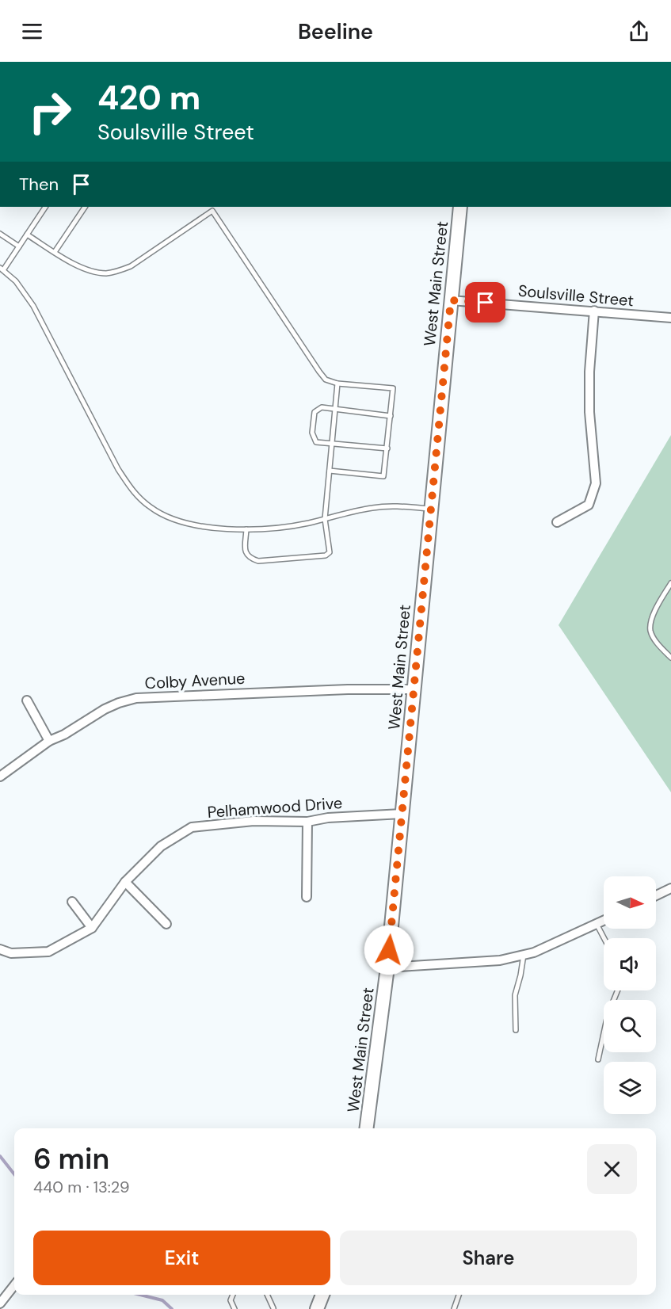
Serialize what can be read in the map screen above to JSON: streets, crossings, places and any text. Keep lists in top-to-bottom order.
{
  "streets": {
    "main road": ["West Main Street"],
    "street": ["Soulsville Street", "Colby Avenue", "Pelhamwood Drive"]
  },
  "crossings": [
    ["West Main Street", "Soulsville Street"],
    ["West Main Street", "Colby Avenue"],
    ["West Main Street", "Pelhamwood Drive"]
  ],
  "north": "right",
  "page": {
    "header": "Beeline",
    "turn": ["420 m", "Soulsville Street"],
    "then": "Then",
    "heading": ["6 min", "440 m · 13:29"],
    "buttons": ["Exit", "Share"]
  }
}
